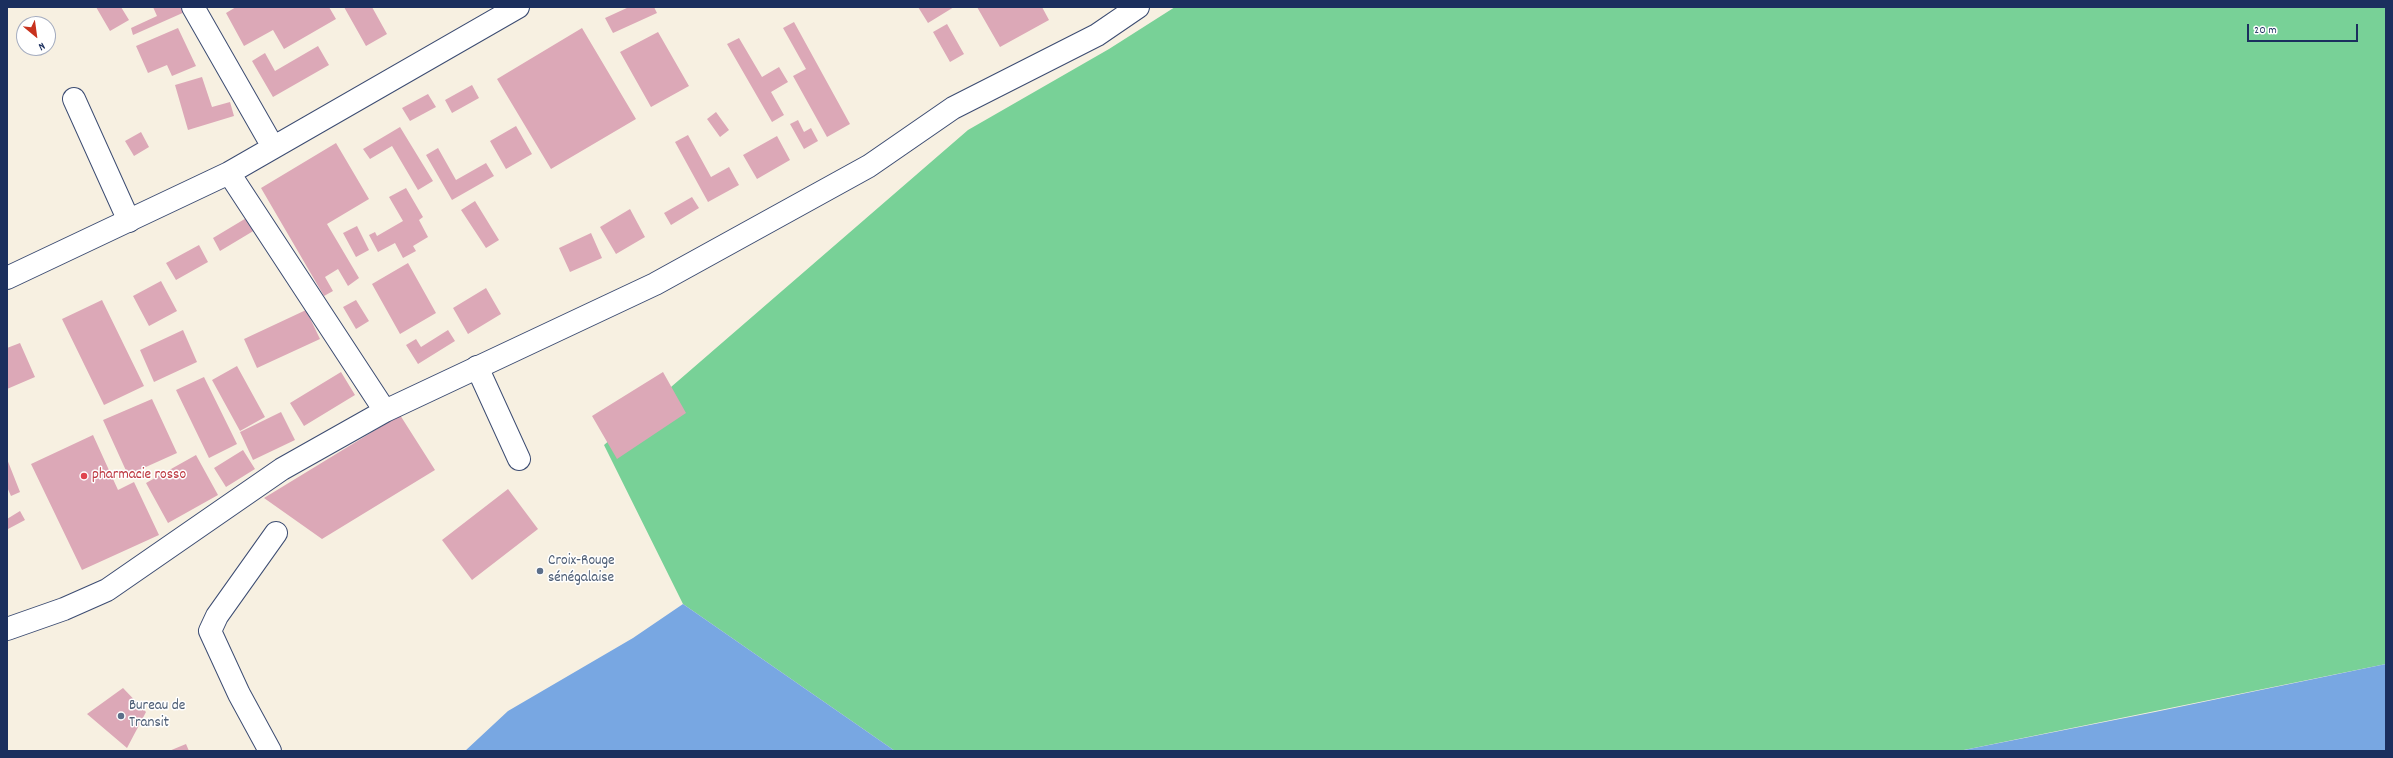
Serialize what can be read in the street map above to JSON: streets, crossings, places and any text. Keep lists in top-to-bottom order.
{
  "places": ["pharmacie rosso", "Croix-Rouge sénégalaise", "Bureau de Transit"],
  "scale_bar": "20 m",
  "north": "bottom right"
}
